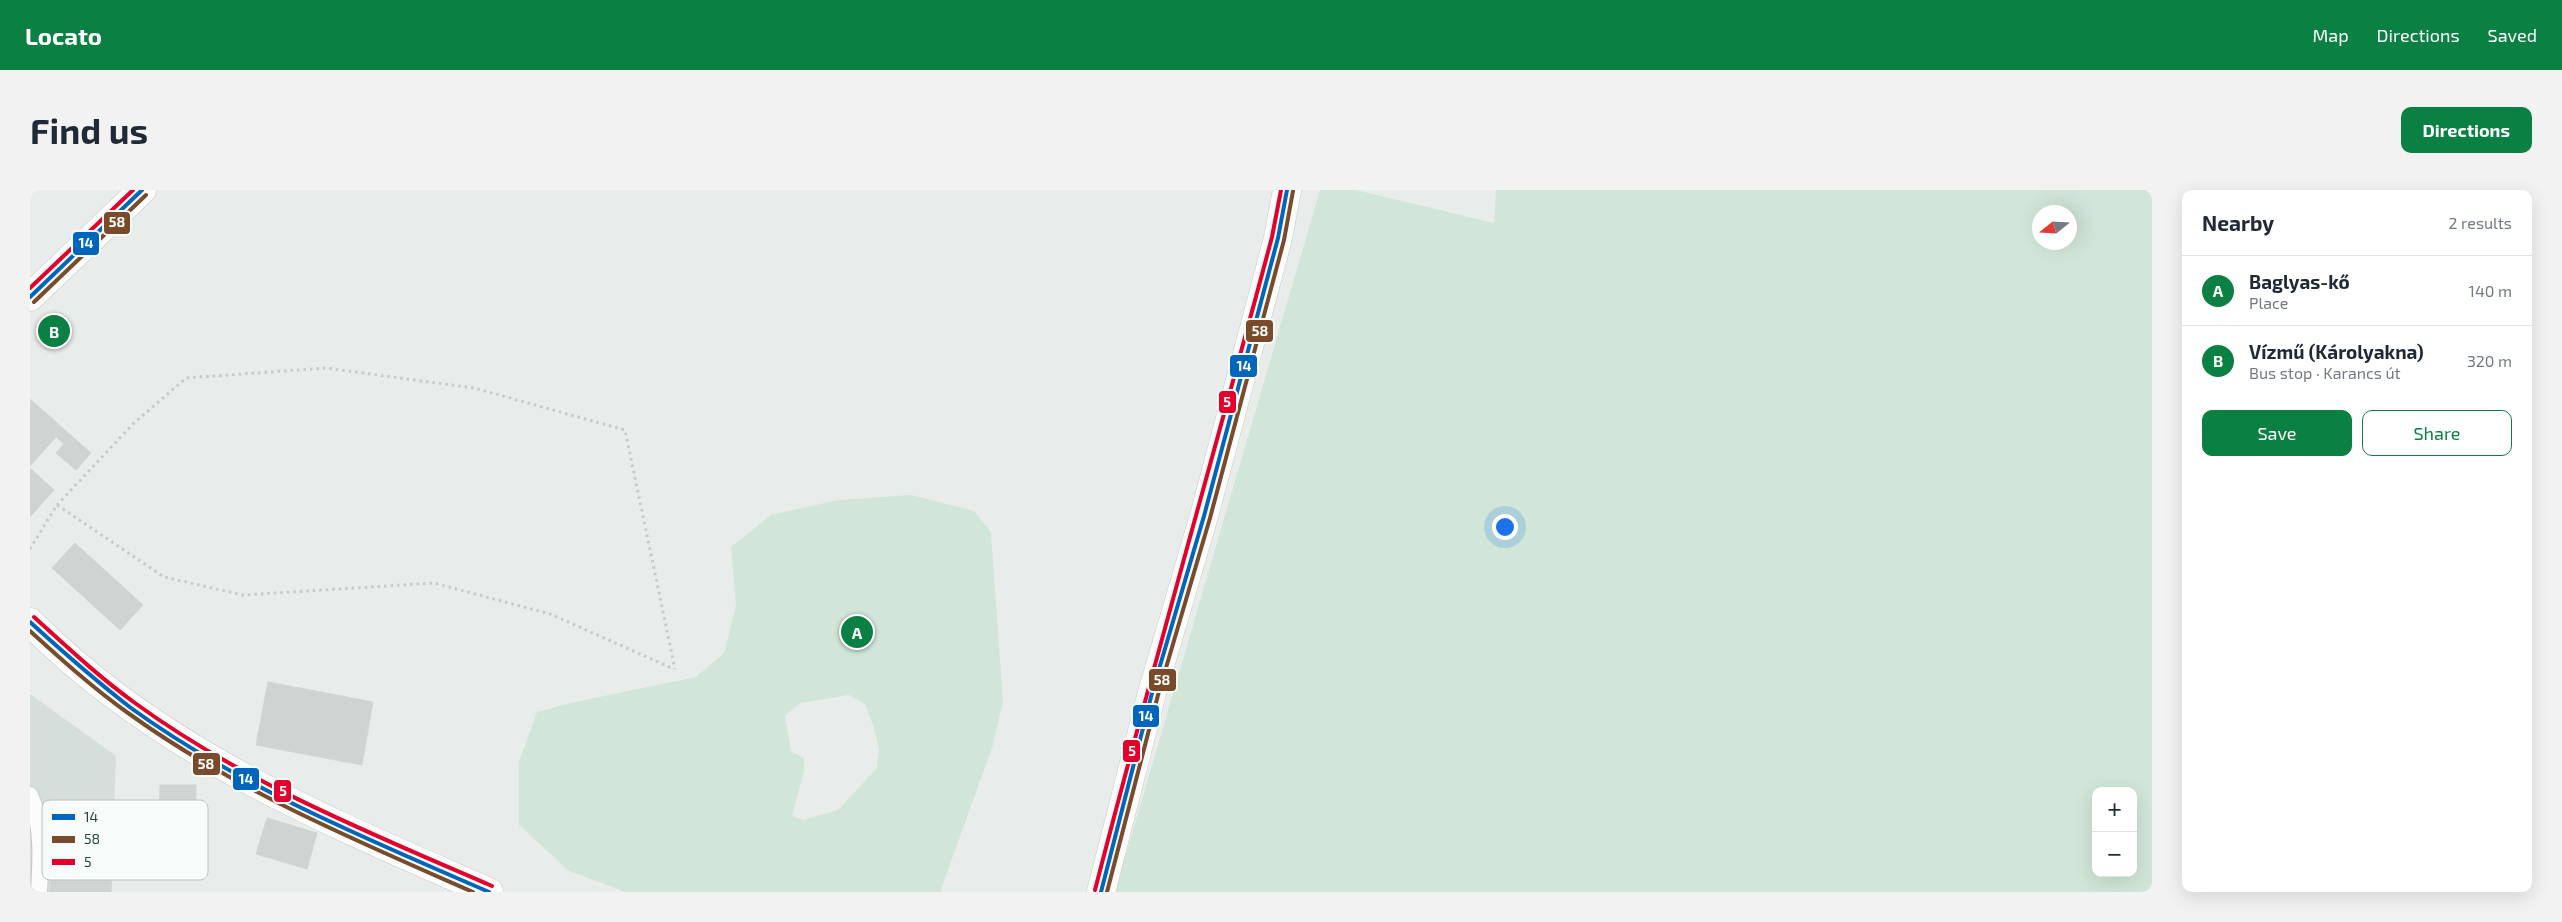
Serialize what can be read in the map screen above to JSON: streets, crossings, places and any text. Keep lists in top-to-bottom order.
{
  "lines": ["transit line 14", "transit line 5", "transit line 58"],
  "legend": ["14", "58", "5"],
  "north": "left",
  "page": {
    "header": "Locato",
    "nav": ["Map", "Directions", "Saved"],
    "buttons": [
      "Directions",
      ["Save", "Share"]
    ],
    "title": "Find us",
    "heading": ["Nearby", "2 results"],
    "list": [
      {
        "mark": "A",
        "name": "Baglyas-kő",
        "note": "Place",
        "value": "140 m"
      },
      {
        "mark": "B",
        "name": "Vízmű (Károlyakna)",
        "note": "Bus stop · Karancs út",
        "value": "320 m"
      }
    ],
    "pins": ["B", "A"],
    "map_buttons": ["+", "−"]
  }
}
